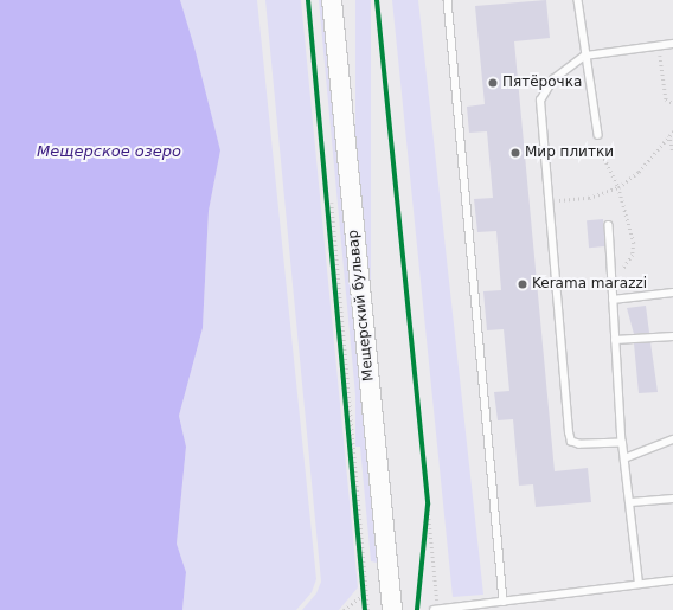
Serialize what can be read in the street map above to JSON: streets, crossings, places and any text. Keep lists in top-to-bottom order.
{
  "streets": {
    "main road": ["Мещерский бульвар"]
  },
  "water": ["Мещерское озеро"],
  "places": ["Пятёрочка", "Мир плитки", "Kerama marazzi"]
}
